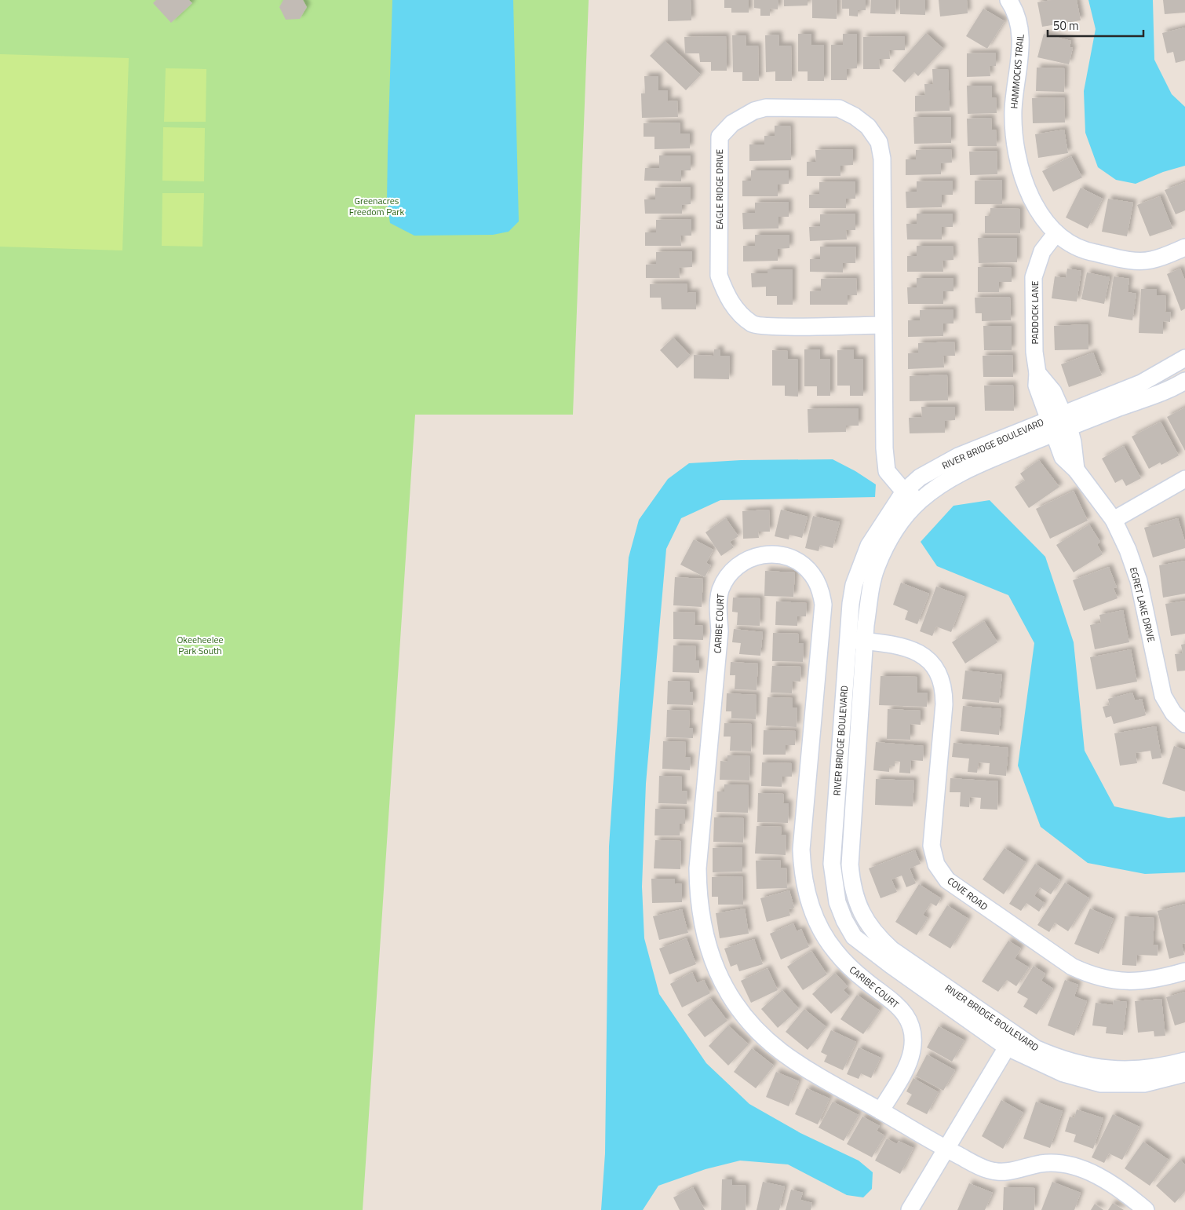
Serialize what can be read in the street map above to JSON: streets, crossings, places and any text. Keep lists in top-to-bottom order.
{
  "streets": {
    "street": [
      "HAMMOCKS TRAIL",
      "EAGLE RIDGE DRIVE",
      "PADDOCK LANE",
      "RIVER BRIDGE BOULEVARD",
      "EGRET LAKE DRIVE",
      "CARIBE COURT",
      "COVE ROAD"
    ]
  },
  "crossings": [
    ["HAMMOCKS TRAIL", "PADDOCK LANE"],
    ["EAGLE RIDGE DRIVE", "RIVER BRIDGE BOULEVARD"],
    ["PADDOCK LANE", "RIVER BRIDGE BOULEVARD"],
    ["PADDOCK LANE", "EGRET LAKE DRIVE"],
    ["RIVER BRIDGE BOULEVARD", "EGRET LAKE DRIVE"],
    ["RIVER BRIDGE BOULEVARD", "COVE ROAD"]
  ],
  "parks": ["Greenacres Freedom Park", "Okeeheelee Park South"],
  "scale_bar": "50 m"
}
